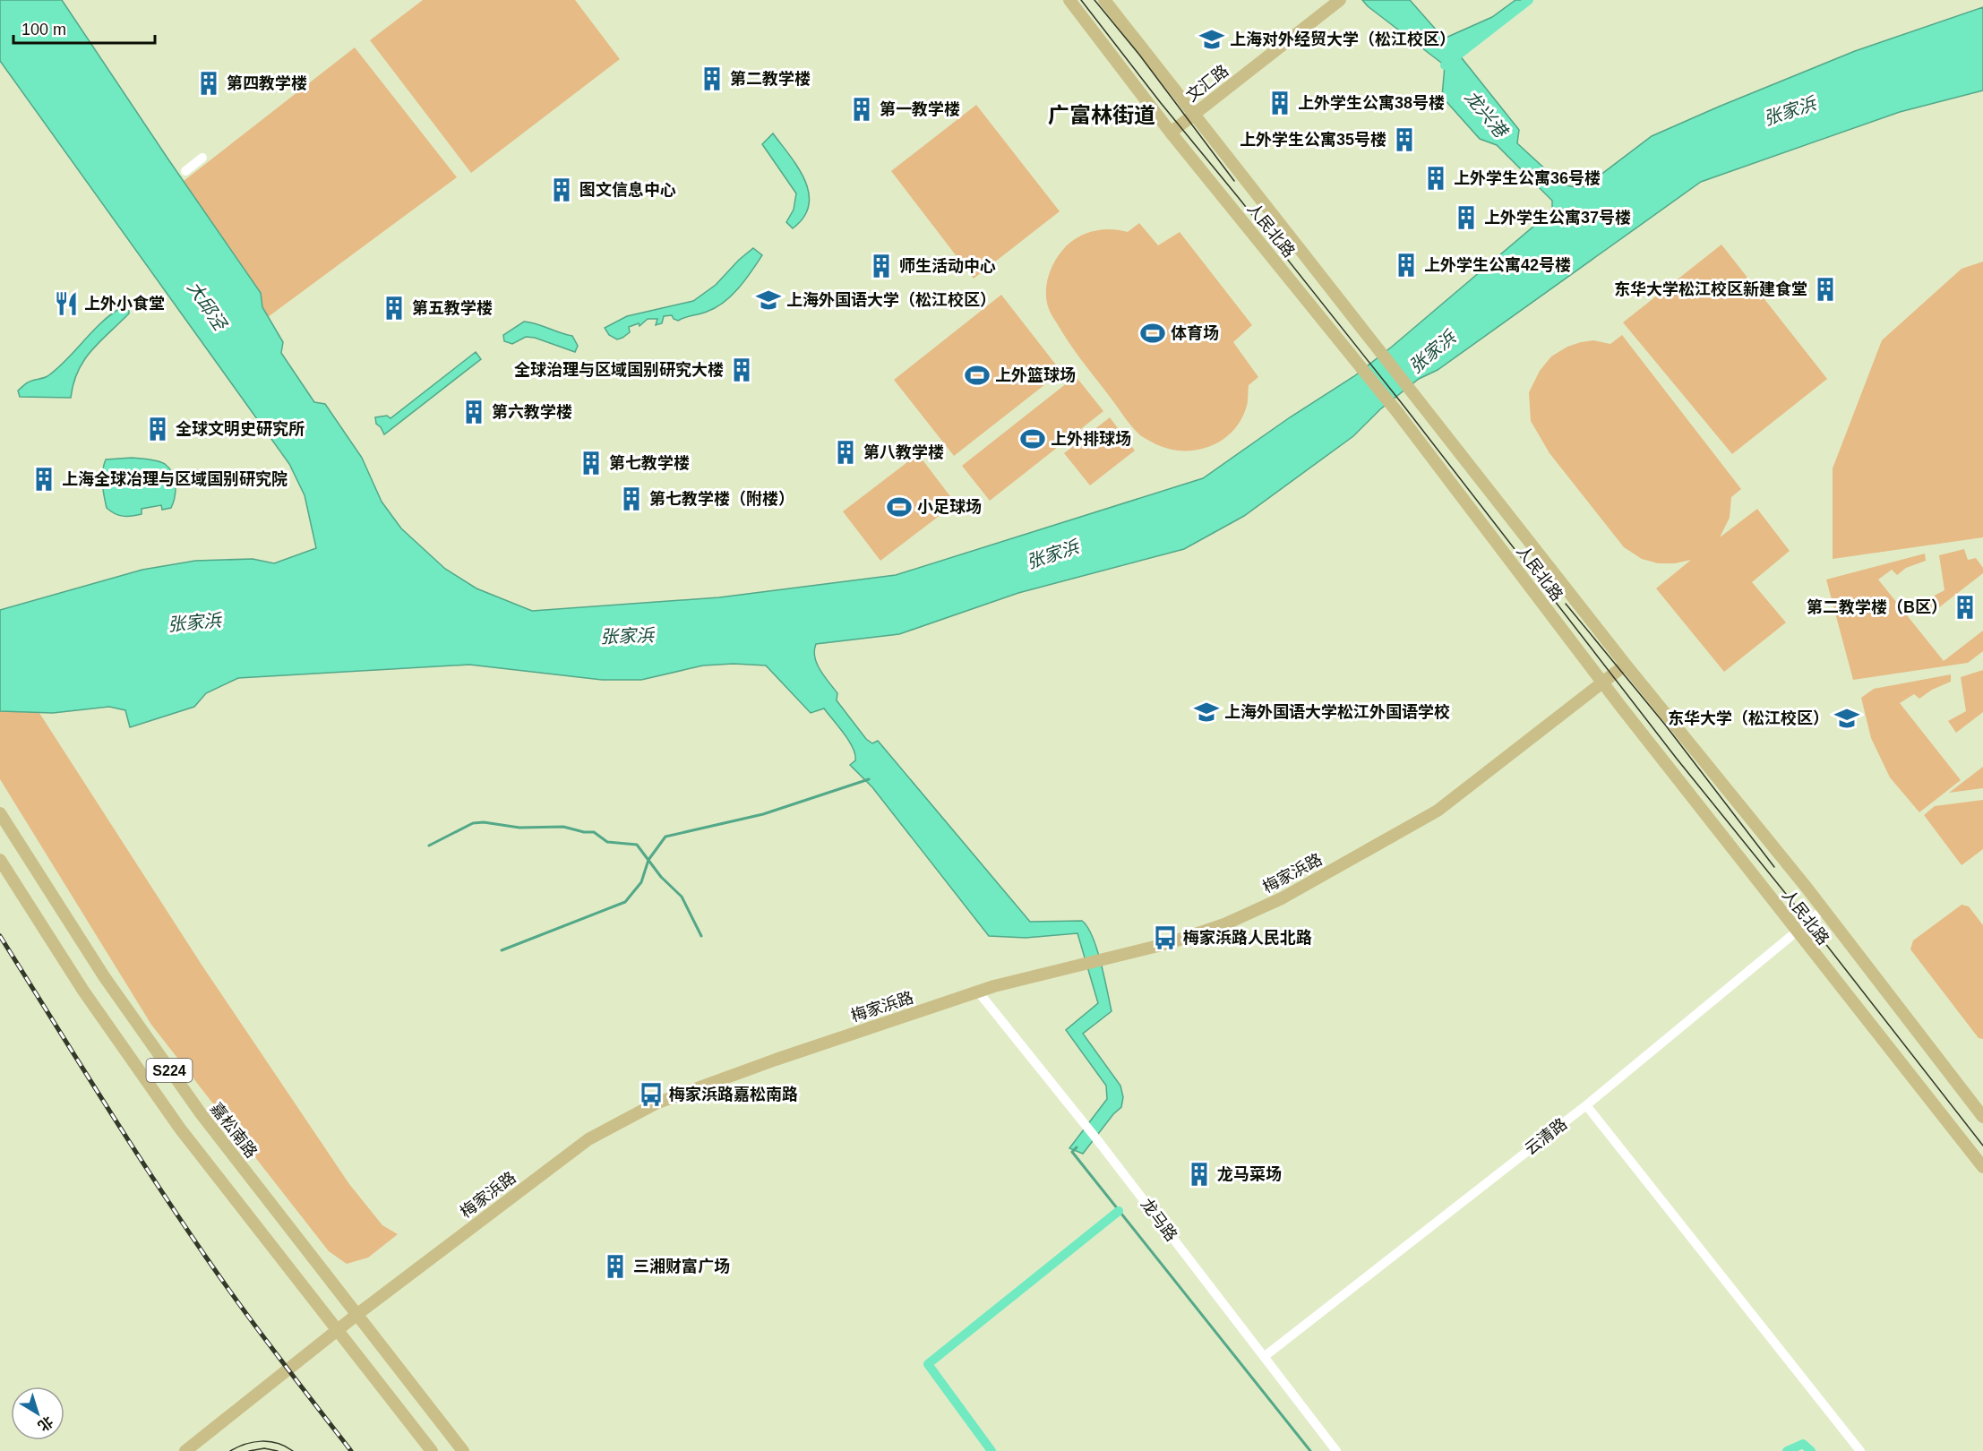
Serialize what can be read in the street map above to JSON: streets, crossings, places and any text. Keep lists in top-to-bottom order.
{
  "streets": {
    "main road": [
      "文汇路",
      "人民北路",
      "梅家浜路",
      "S224",
      "嘉松南路"
    ],
    "street": ["云清路", "龙马路"]
  },
  "crossings": [
    ["文汇路", "人民北路"],
    ["人民北路", "梅家浜路"],
    ["人民北路", "云清路"],
    ["梅家浜路", "S224"],
    ["梅家浜路", "嘉松南路"],
    ["梅家浜路", "龙马路"],
    ["云清路", "龙马路"]
  ],
  "districts": ["广富林街道"],
  "water": ["张家浜", "龙兴港", "大邱泾"],
  "places": {
    "school or university": [
      "上海对外经贸大学（松江校区）",
      "上海外国语大学（松江校区）",
      "上海外国语大学松江外国语学校",
      "东华大学（松江校区）"
    ],
    "building": [
      "第二教学楼",
      "第四教学楼",
      "上外学生公寓38号楼",
      "第一教学楼",
      "上外学生公寓35号楼",
      "上外学生公寓36号楼",
      "图文信息中心",
      "上外学生公寓37号楼",
      "上外学生公寓42号楼",
      "师生活动中心",
      "东华大学松江校区新建食堂",
      "第五教学楼",
      "全球治理与区域国别研究大楼",
      "第六教学楼",
      "全球文明史研究所",
      "第八教学楼",
      "第七教学楼",
      "上海全球冶理与区域国别研究院",
      "第七教学楼（附楼）",
      "第二教学楼（B区）",
      "龙马菜场",
      "三湘财富广场"
    ],
    "restaurant": ["上外小食堂"],
    "sports": [
      "体育场",
      "上外篮球场",
      "上外排球场",
      "小足球场"
    ],
    "bus stop": ["梅家浜路人民北路", "梅家浜路嘉松南路"]
  },
  "scale_bar": "100 m",
  "north": "bottom right"
}
